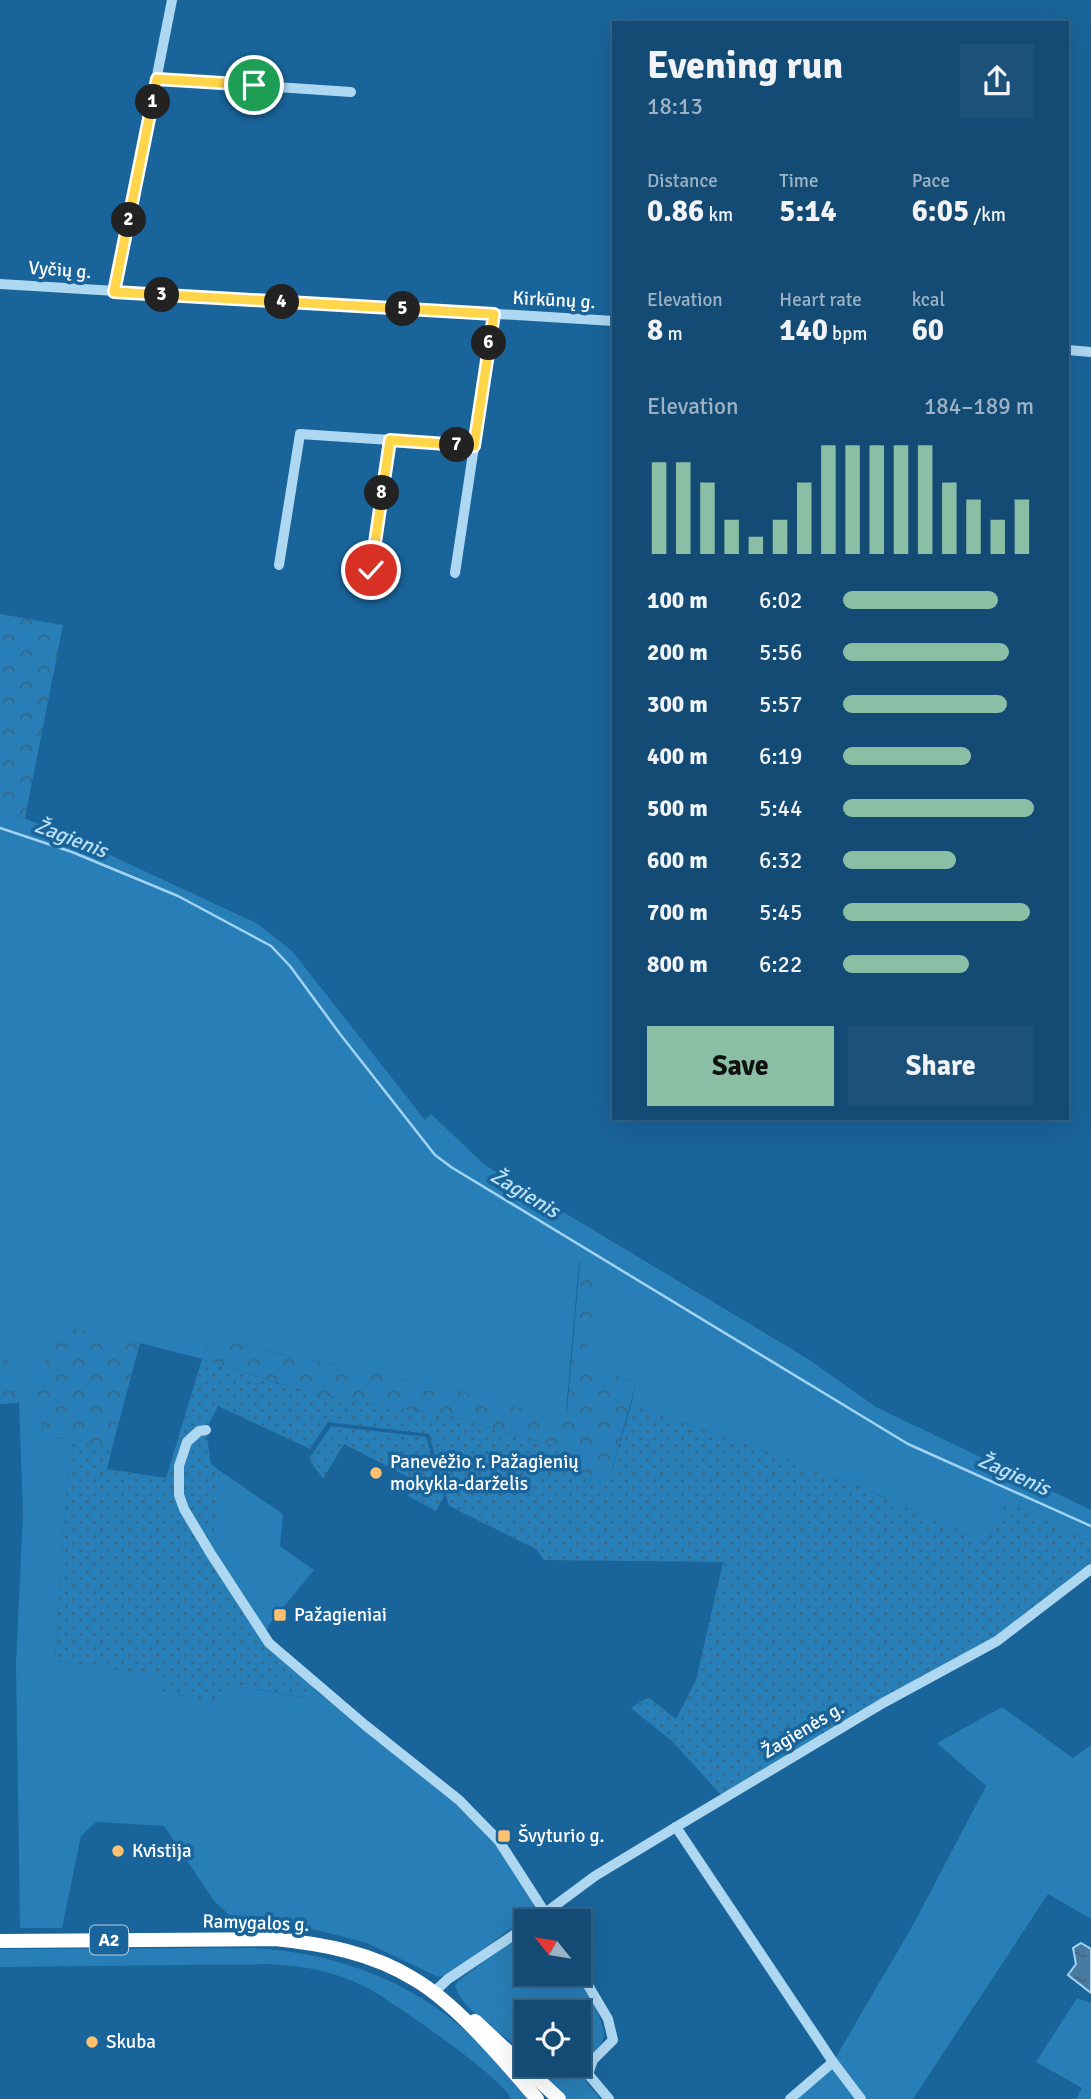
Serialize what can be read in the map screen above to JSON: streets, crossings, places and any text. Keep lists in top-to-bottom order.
{
  "streets": {
    "highway": ["Ramygalos g.", "A2"],
    "street": ["Vyčių g.", "Kirkūnų g.", "Žagienės g."]
  },
  "crossings": [
    ["Vyčių g.", "Kirkūnų g."],
    ["Ramygalos g.", "A2"]
  ],
  "water": ["Žagienis"],
  "places": {
    "other": ["Panevėžio r. Pažagienių mokykla-darželis", "Kvistija", "Skuba"],
    "transit": ["Pažagieniai", "Švyturio g."]
  },
  "north": "top left",
  "page": {
    "heading": ["Evening run", "18:13"],
    "pins": [
      "1",
      "2",
      "3",
      "4",
      "5",
      "6",
      "7",
      "8"
    ],
    "stats": [
      ["Distance", "0.86 km"],
      ["Time", "5:14"],
      ["Pace", "6:05 /km"],
      ["Elevation", "8 m"],
      ["Heart rate", "140 bpm"],
      ["kcal", "60"]
    ],
    "chart": ["Elevation", "184–189 m"],
    "list": [
      {
        "name": "100 m",
        "note": "6:02"
      },
      {
        "name": "200 m",
        "note": "5:56"
      },
      {
        "name": "300 m",
        "note": "5:57"
      },
      {
        "name": "400 m",
        "note": "6:19"
      },
      {
        "name": "500 m",
        "note": "5:44"
      },
      {
        "name": "600 m",
        "note": "6:32"
      },
      {
        "name": "700 m",
        "note": "5:45"
      },
      {
        "name": "800 m",
        "note": "6:22"
      }
    ],
    "buttons": ["Save", "Share"]
  }
}
